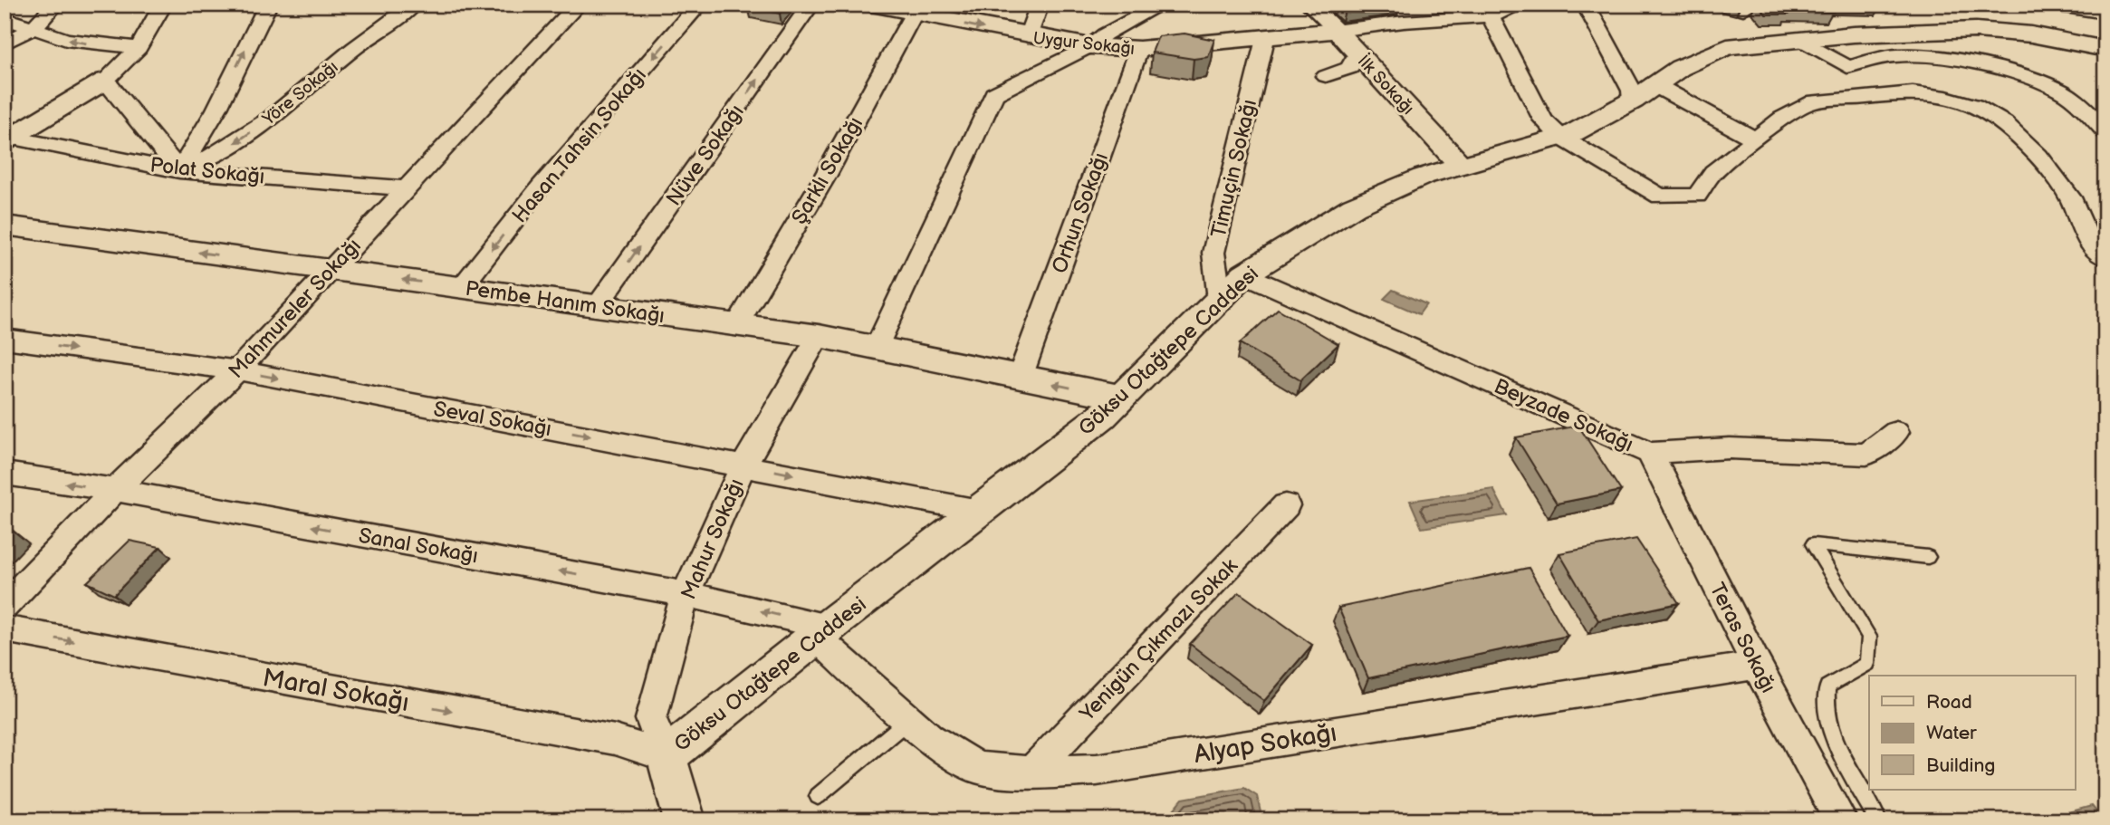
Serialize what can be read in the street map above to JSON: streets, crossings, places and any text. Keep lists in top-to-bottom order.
{
  "streets": {
    "street": [
      "Uygur Sokağı",
      "İlk Sokağı",
      "Yöre Sokağı",
      "Hasan Tahsin Sokağı",
      "Nüve Sokağı",
      "Timuçin Sokağı",
      "Polat Sokağı",
      "Şarklı Sokağı",
      "Orhun Sokağı",
      "Pembe Hanım Sokağı",
      "Mahmureler Sokağı",
      "Göksu Otağtepe Caddesi",
      "Beyzade Sokağı",
      "Seval Sokağı",
      "Mahur Sokağı",
      "Sanal Sokağı",
      "Teras Sokağı",
      "Yenigün Çıkmazı Sokak",
      "Maral Sokağı",
      "Alyap Sokağı"
    ]
  },
  "crossings": [
    ["Uygur Sokağı", "İlk Sokağı"],
    ["Uygur Sokağı", "Timuçin Sokağı"],
    ["Uygur Sokağı", "Şarklı Sokağı"],
    ["Uygur Sokağı", "Orhun Sokağı"],
    ["İlk Sokağı", "Göksu Otağtepe Caddesi"],
    ["Yöre Sokağı", "Polat Sokağı"],
    ["Hasan Tahsin Sokağı", "Pembe Hanım Sokağı"],
    ["Nüve Sokağı", "Pembe Hanım Sokağı"],
    ["Timuçin Sokağı", "Göksu Otağtepe Caddesi"],
    ["Polat Sokağı", "Mahmureler Sokağı"],
    ["Şarklı Sokağı", "Pembe Hanım Sokağı"],
    ["Orhun Sokağı", "Pembe Hanım Sokağı"],
    ["Pembe Hanım Sokağı", "Mahmureler Sokağı"],
    ["Pembe Hanım Sokağı", "Göksu Otağtepe Caddesi"],
    ["Pembe Hanım Sokağı", "Mahur Sokağı"],
    ["Mahmureler Sokağı", "Seval Sokağı"],
    ["Mahmureler Sokağı", "Sanal Sokağı"],
    ["Göksu Otağtepe Caddesi", "Beyzade Sokağı"],
    ["Göksu Otağtepe Caddesi", "Seval Sokağı"],
    ["Göksu Otağtepe Caddesi", "Mahur Sokağı"],
    ["Göksu Otağtepe Caddesi", "Sanal Sokağı"],
    ["Göksu Otağtepe Caddesi", "Maral Sokağı"],
    ["Göksu Otağtepe Caddesi", "Alyap Sokağı"],
    ["Beyzade Sokağı", "Teras Sokağı"],
    ["Seval Sokağı", "Mahur Sokağı"],
    ["Mahur Sokağı", "Sanal Sokağı"],
    ["Mahur Sokağı", "Maral Sokağı"],
    ["Sanal Sokağı", "Alyap Sokağı"],
    ["Teras Sokağı", "Alyap Sokağı"],
    ["Yenigün Çıkmazı Sokak", "Alyap Sokağı"]
  ],
  "one_way": [
    "Yöre Sokağı",
    "Hasan Tahsin Sokağı",
    "Pembe Hanım Sokağı",
    "Seval Sokağı",
    "Sanal Sokağı",
    "Maral Sokağı"
  ],
  "legend": ["Road", "Water", "Building"]
}
